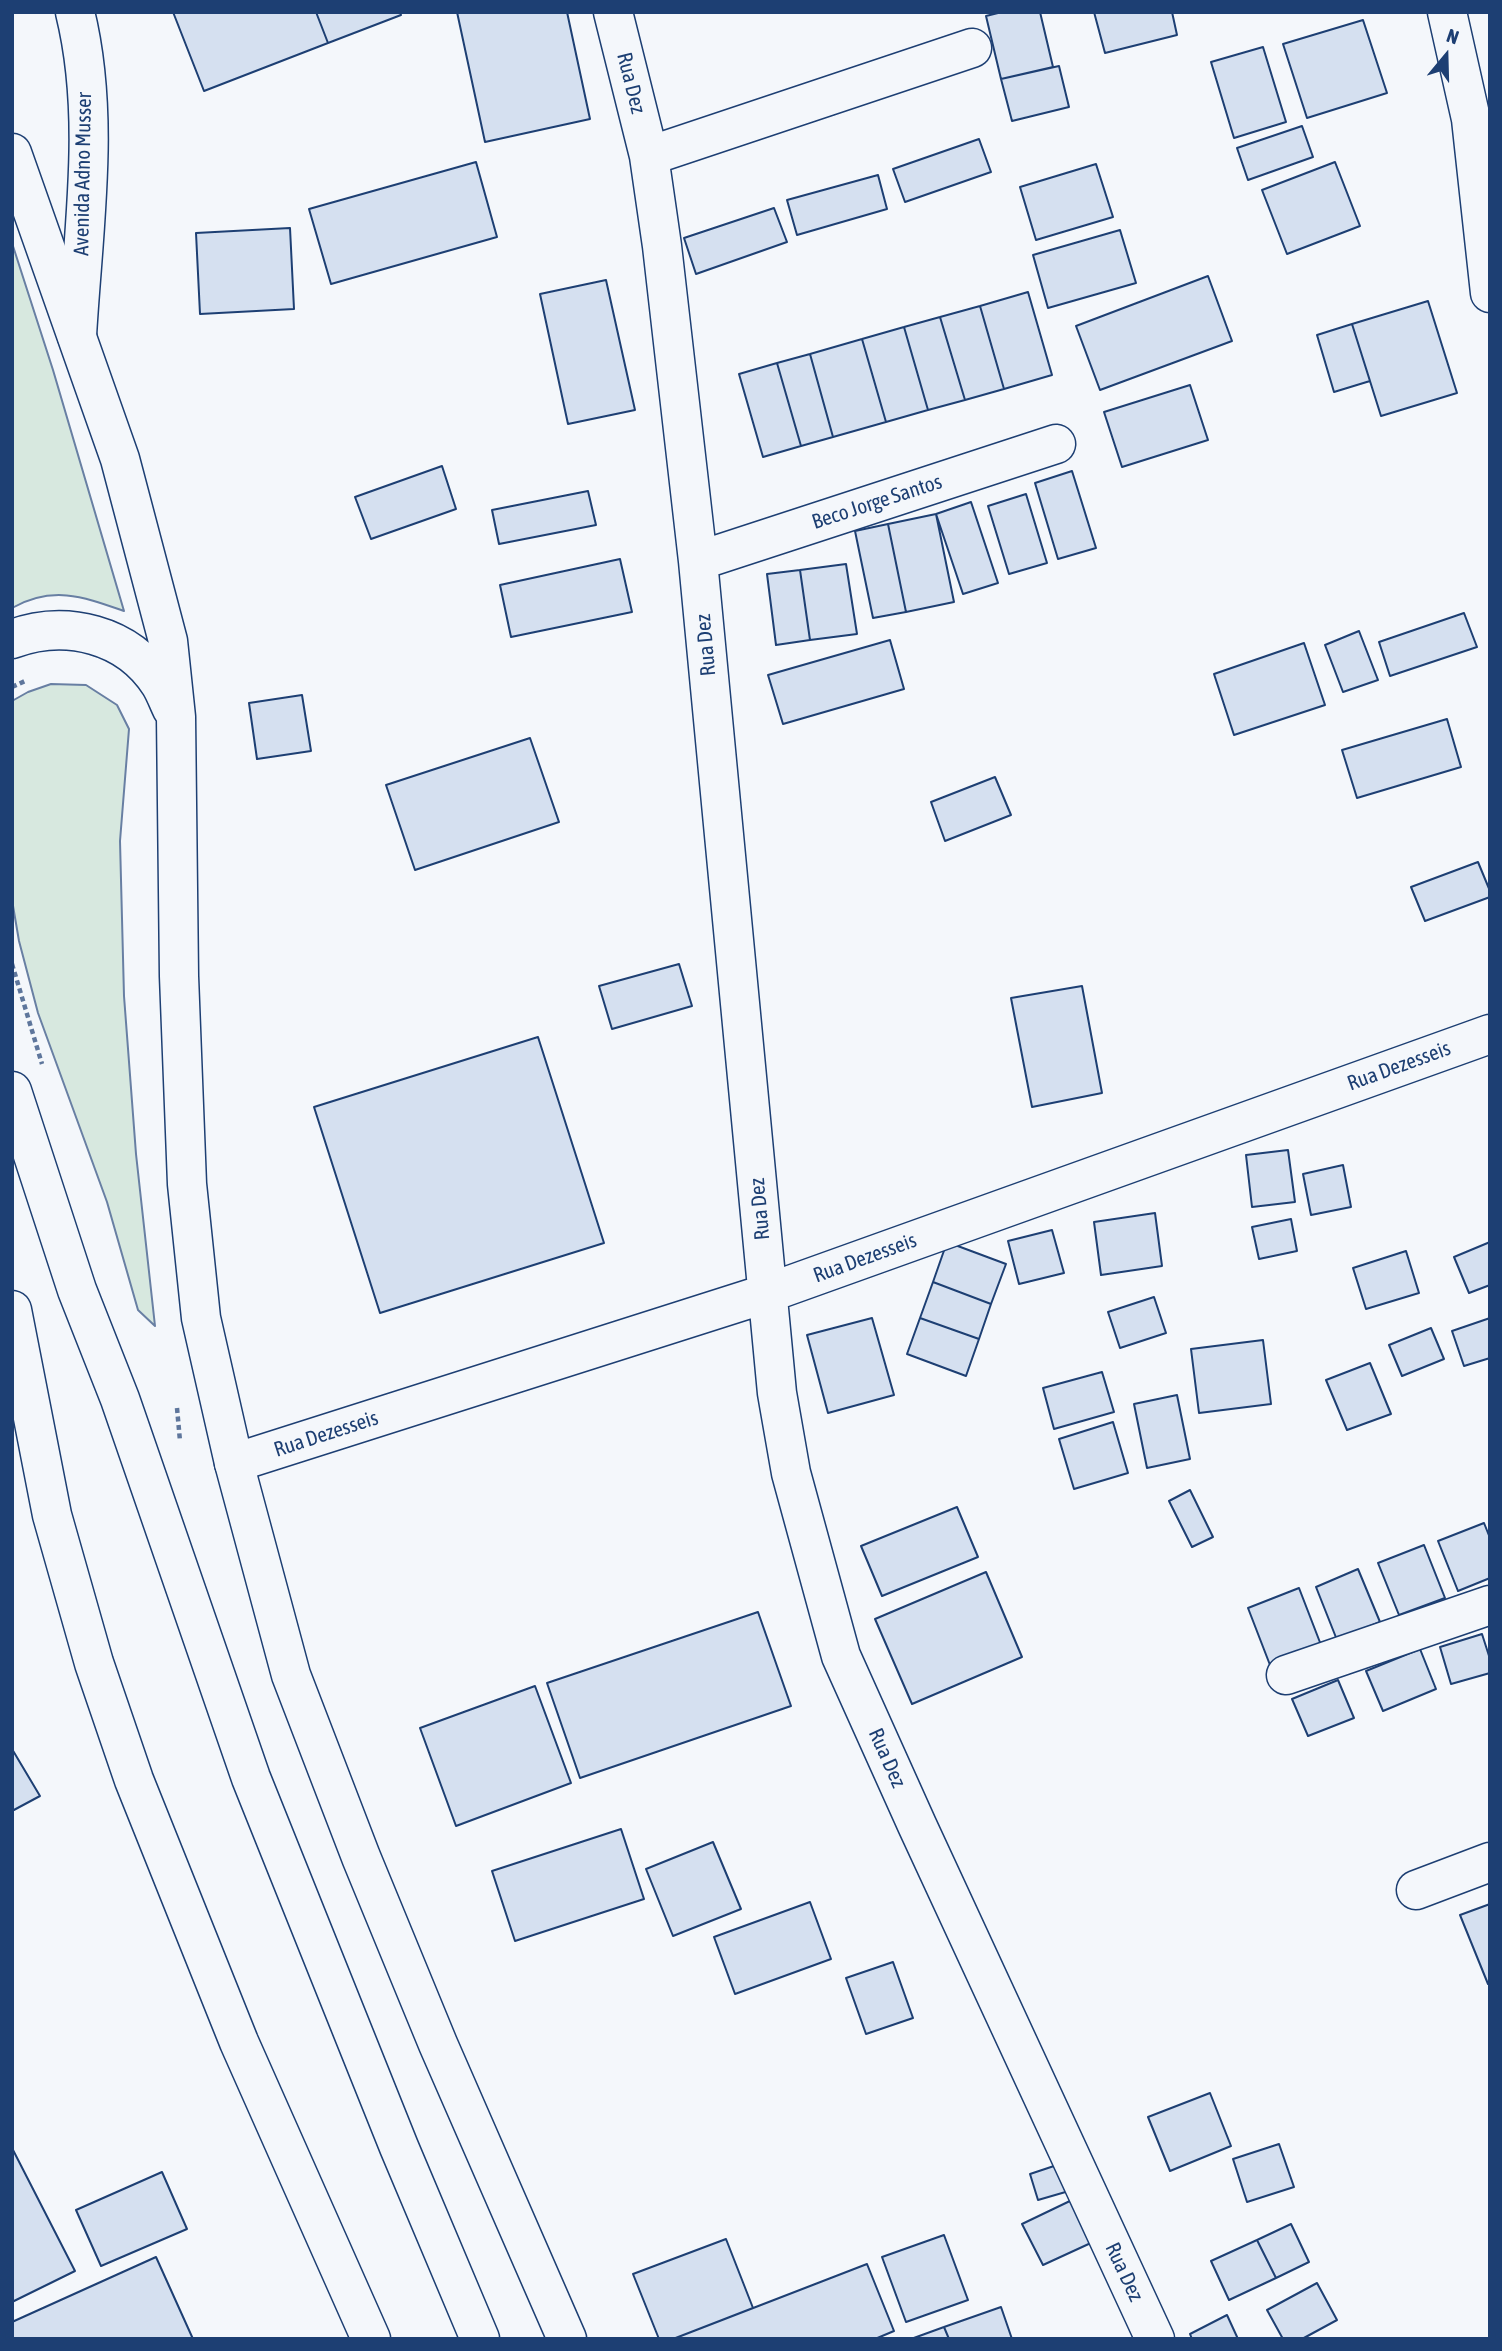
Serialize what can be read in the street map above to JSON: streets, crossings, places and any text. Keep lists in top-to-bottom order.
{
  "streets": {
    "street": [
      "Rua Dez",
      "Avenida Adno Musser",
      "Beco Jorge Santos",
      "Rua Dezesseis"
    ]
  },
  "crossings": [
    ["Rua Dez", "Beco Jorge Santos"],
    ["Rua Dez", "Rua Dezesseis"]
  ],
  "north": "top"
}
